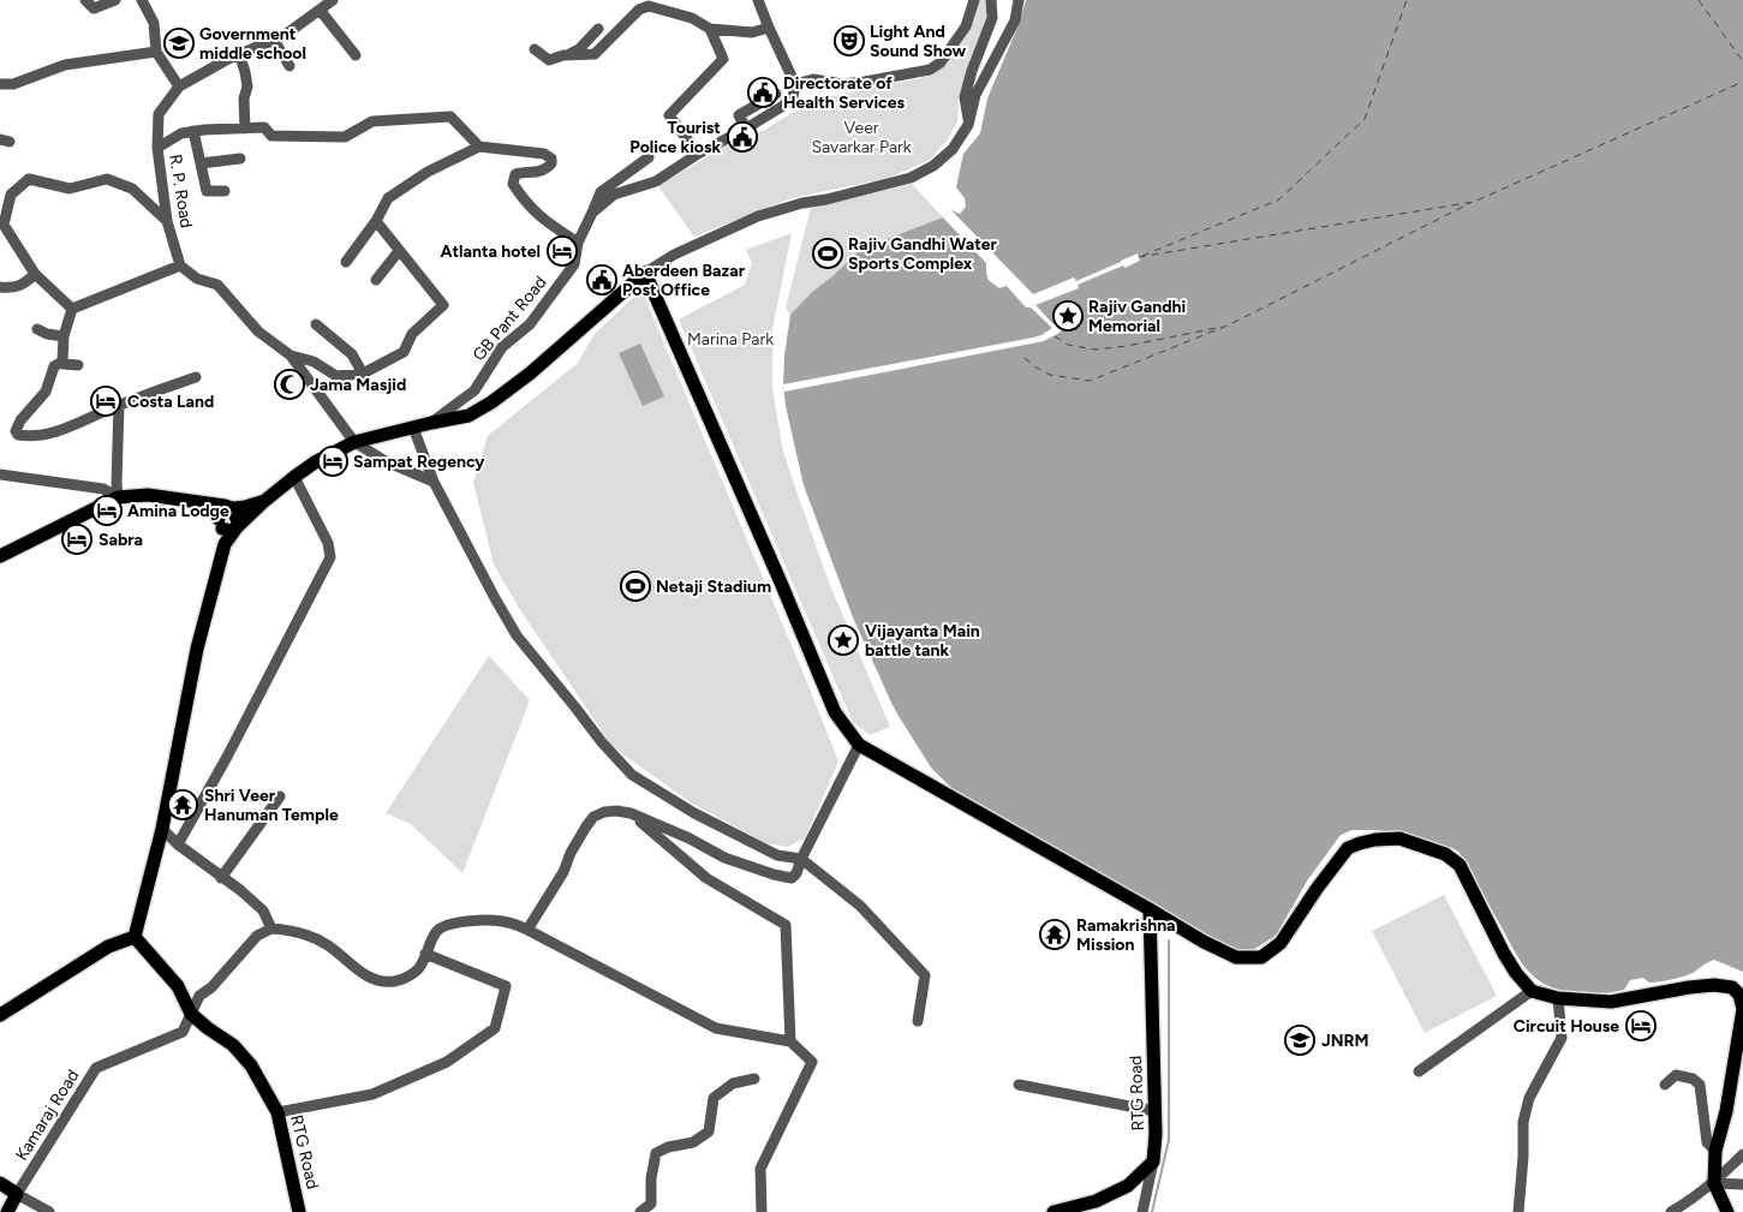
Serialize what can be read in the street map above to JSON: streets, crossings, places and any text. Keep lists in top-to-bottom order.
{
  "streets": {
    "main road": ["RTG Road"],
    "street": ["R. P. Road", "GB Pant Road", "Kamaraj Road"]
  },
  "crossings": [
    ["RTG Road", "Kamaraj Road"]
  ],
  "parks": ["Veer Savarkar Park", "Marina Park"],
  "places": {
    "theatre": ["Light And Sound Show"],
    "school or university": ["Government middle school", "JNRM"],
    "public building": ["Directorate of Health Services", "Tourist Police kiosk", "Aberdeen Bazar Post Office"],
    "hotel": [
      "Atlanta hotel",
      "Costa Land",
      "Sampat Regency",
      "Amina Lodge",
      "Sabra",
      "Circuit House"
    ],
    "sports": ["Rajiv Gandhi Water Sports Complex", "Netaji Stadium"],
    "place": ["Rajiv Gandhi Memorial", "Vijayanta Main battle tank"],
    "mosque": ["Jama Masjid"],
    "temple": ["Shri Veer Hanuman Temple", "Ramakrishna Mission"]
  }
}
